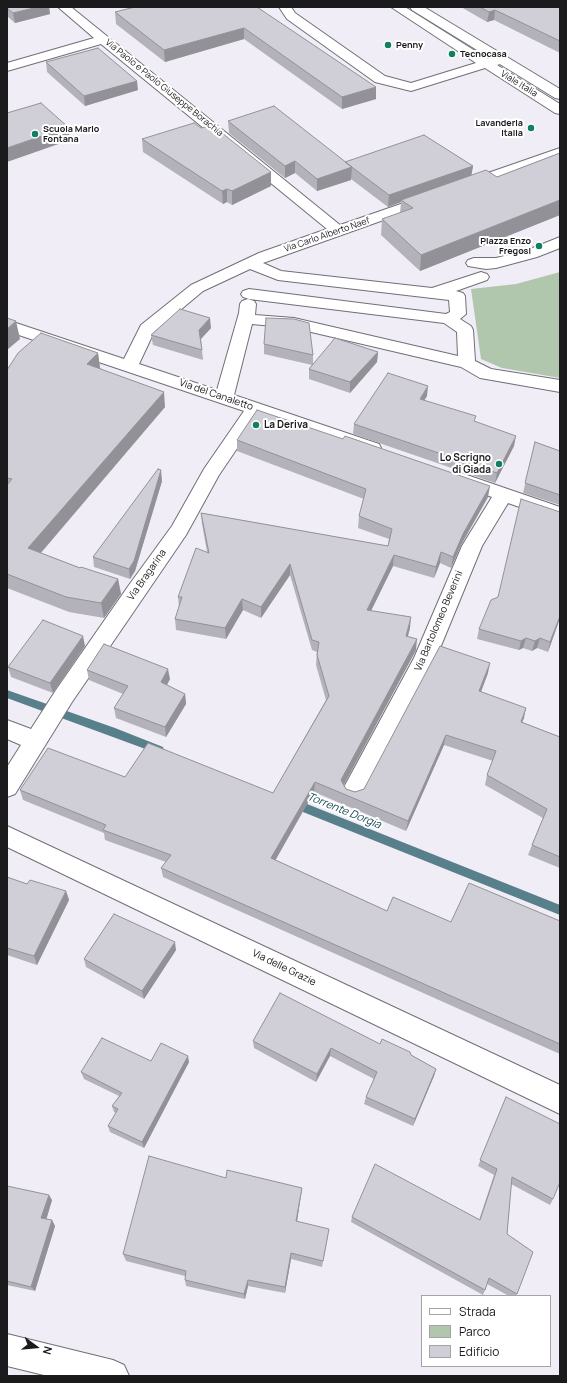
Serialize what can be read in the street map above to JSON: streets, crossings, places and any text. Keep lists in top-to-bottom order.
{
  "streets": {
    "street": [
      "Viale Italia",
      "Via Paolo e Paolo Giuseppe Borachia",
      "Via Carlo Alberto Naef",
      "Via del Canaletto",
      "Via Bragarina",
      "Via Bartolomeo Beverini",
      "Via delle Grazie"
    ]
  },
  "crossings": [
    ["Via Paolo e Paolo Giuseppe Borachia", "Via Carlo Alberto Naef"],
    ["Via Carlo Alberto Naef", "Via del Canaletto"],
    ["Via del Canaletto", "Via Bragarina"]
  ],
  "water": ["Torrente Dorgia"],
  "places": [
    "Penny",
    "Tecnocasa",
    "Lavanderia Italia",
    "Scuola Mario Fontana",
    "Piazza Enzo Fregosi",
    "La Deriva",
    "Lo Scrigno di Giada"
  ],
  "legend": ["Strada", "Parco", "Edificio"],
  "north": "right"
}
